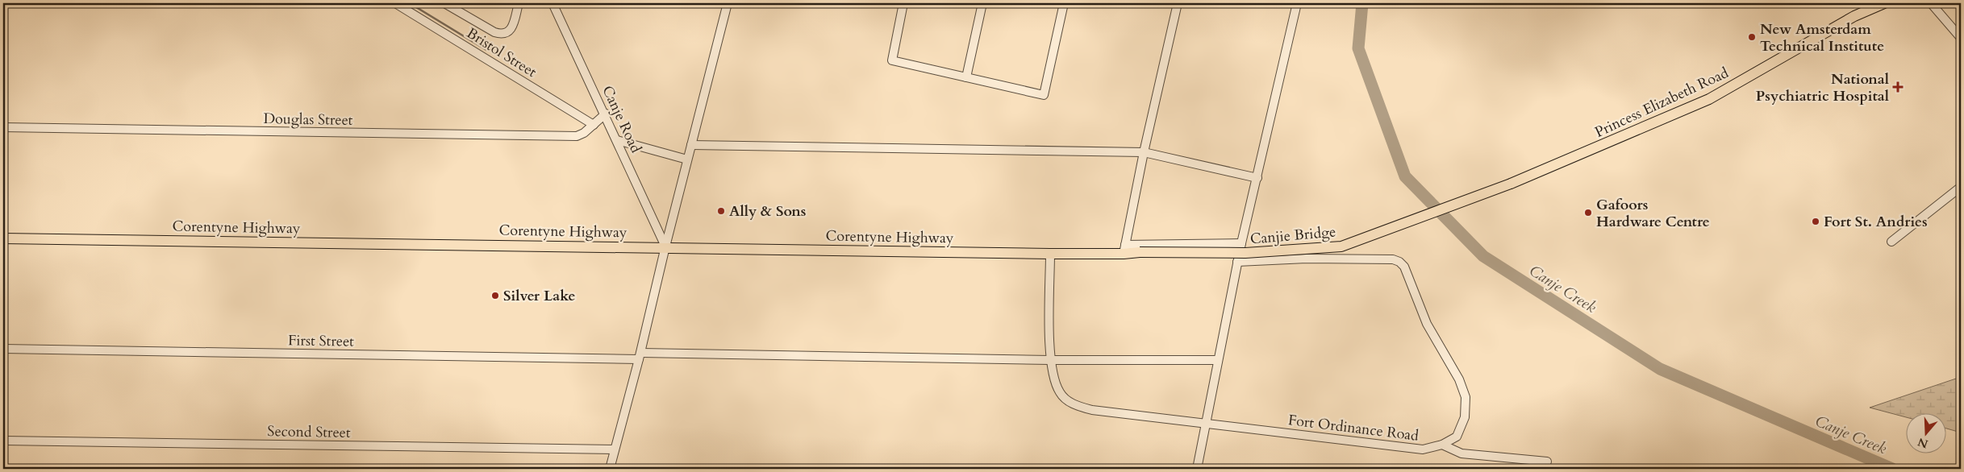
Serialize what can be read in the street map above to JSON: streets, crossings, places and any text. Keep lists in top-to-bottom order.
{
  "streets": {
    "main road": ["Princess Elizabeth Road", "Corentyne Highway", "Canjie Bridge"],
    "street": [
      "Bristol Street",
      "Douglas Street",
      "Canje Road",
      "First Street",
      "Fort Ordinance Road",
      "Second Street"
    ]
  },
  "crossings": [
    ["Bristol Street", "Douglas Street"],
    ["Princess Elizabeth Road", "Canjie Bridge"],
    ["Douglas Street", "Canje Road"],
    ["Canje Road", "Corentyne Highway"],
    ["Corentyne Highway", "Canjie Bridge"],
    ["Corentyne Highway", "Fort Ordinance Road"],
    ["First Street", "Fort Ordinance Road"]
  ],
  "water": ["Canje Creek"],
  "places": {
    "other": [
      "New Amsterdam Technical Institute",
      "Ally & Sons",
      "Gafoors Hardware Centre",
      "Fort St. Andries",
      "Silver Lake"
    ],
    "health": ["National Psychiatric Hospital"]
  },
  "north": "bottom"
}
